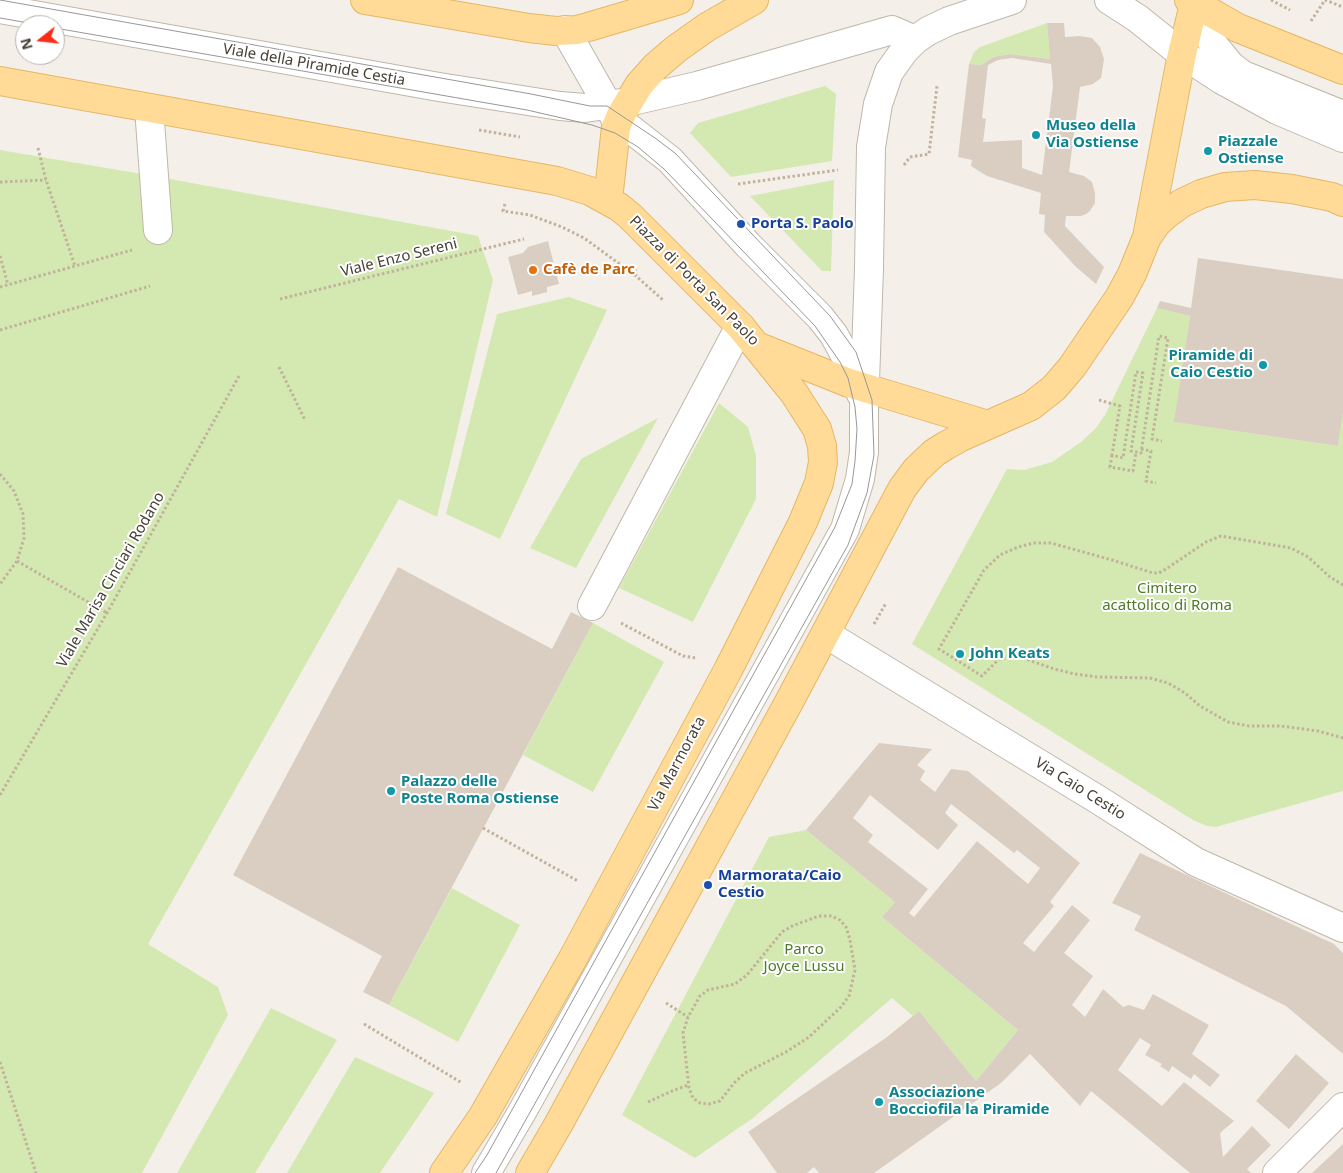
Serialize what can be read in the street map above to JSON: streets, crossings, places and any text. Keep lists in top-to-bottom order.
{
  "streets": {
    "main road": ["Piazza di Porta San Paolo", "Via Marmorata"],
    "street": ["Viale della Piramide Cestia", "Via Caio Cestio"],
    "path": ["Viale Enzo Sereni", "Viale Marisa Cinciari Rodano"]
  },
  "crossings": [
    ["Piazza di Porta San Paolo", "Via Marmorata"]
  ],
  "parks": ["Cimitero acattolico di Roma", "Parco Joyce Lussu"],
  "places": [
    "Museo della Via Ostiense",
    "Piazzale Ostiense",
    "Porta S. Paolo",
    "Cafè de Parc",
    "Piramide di Caio Cestio",
    "John Keats",
    "Palazzo delle Poste Roma Ostiense",
    "Marmorata/Caio Cestio",
    "Associazione Bocciofila la Piramide"
  ],
  "north": "left"
}
